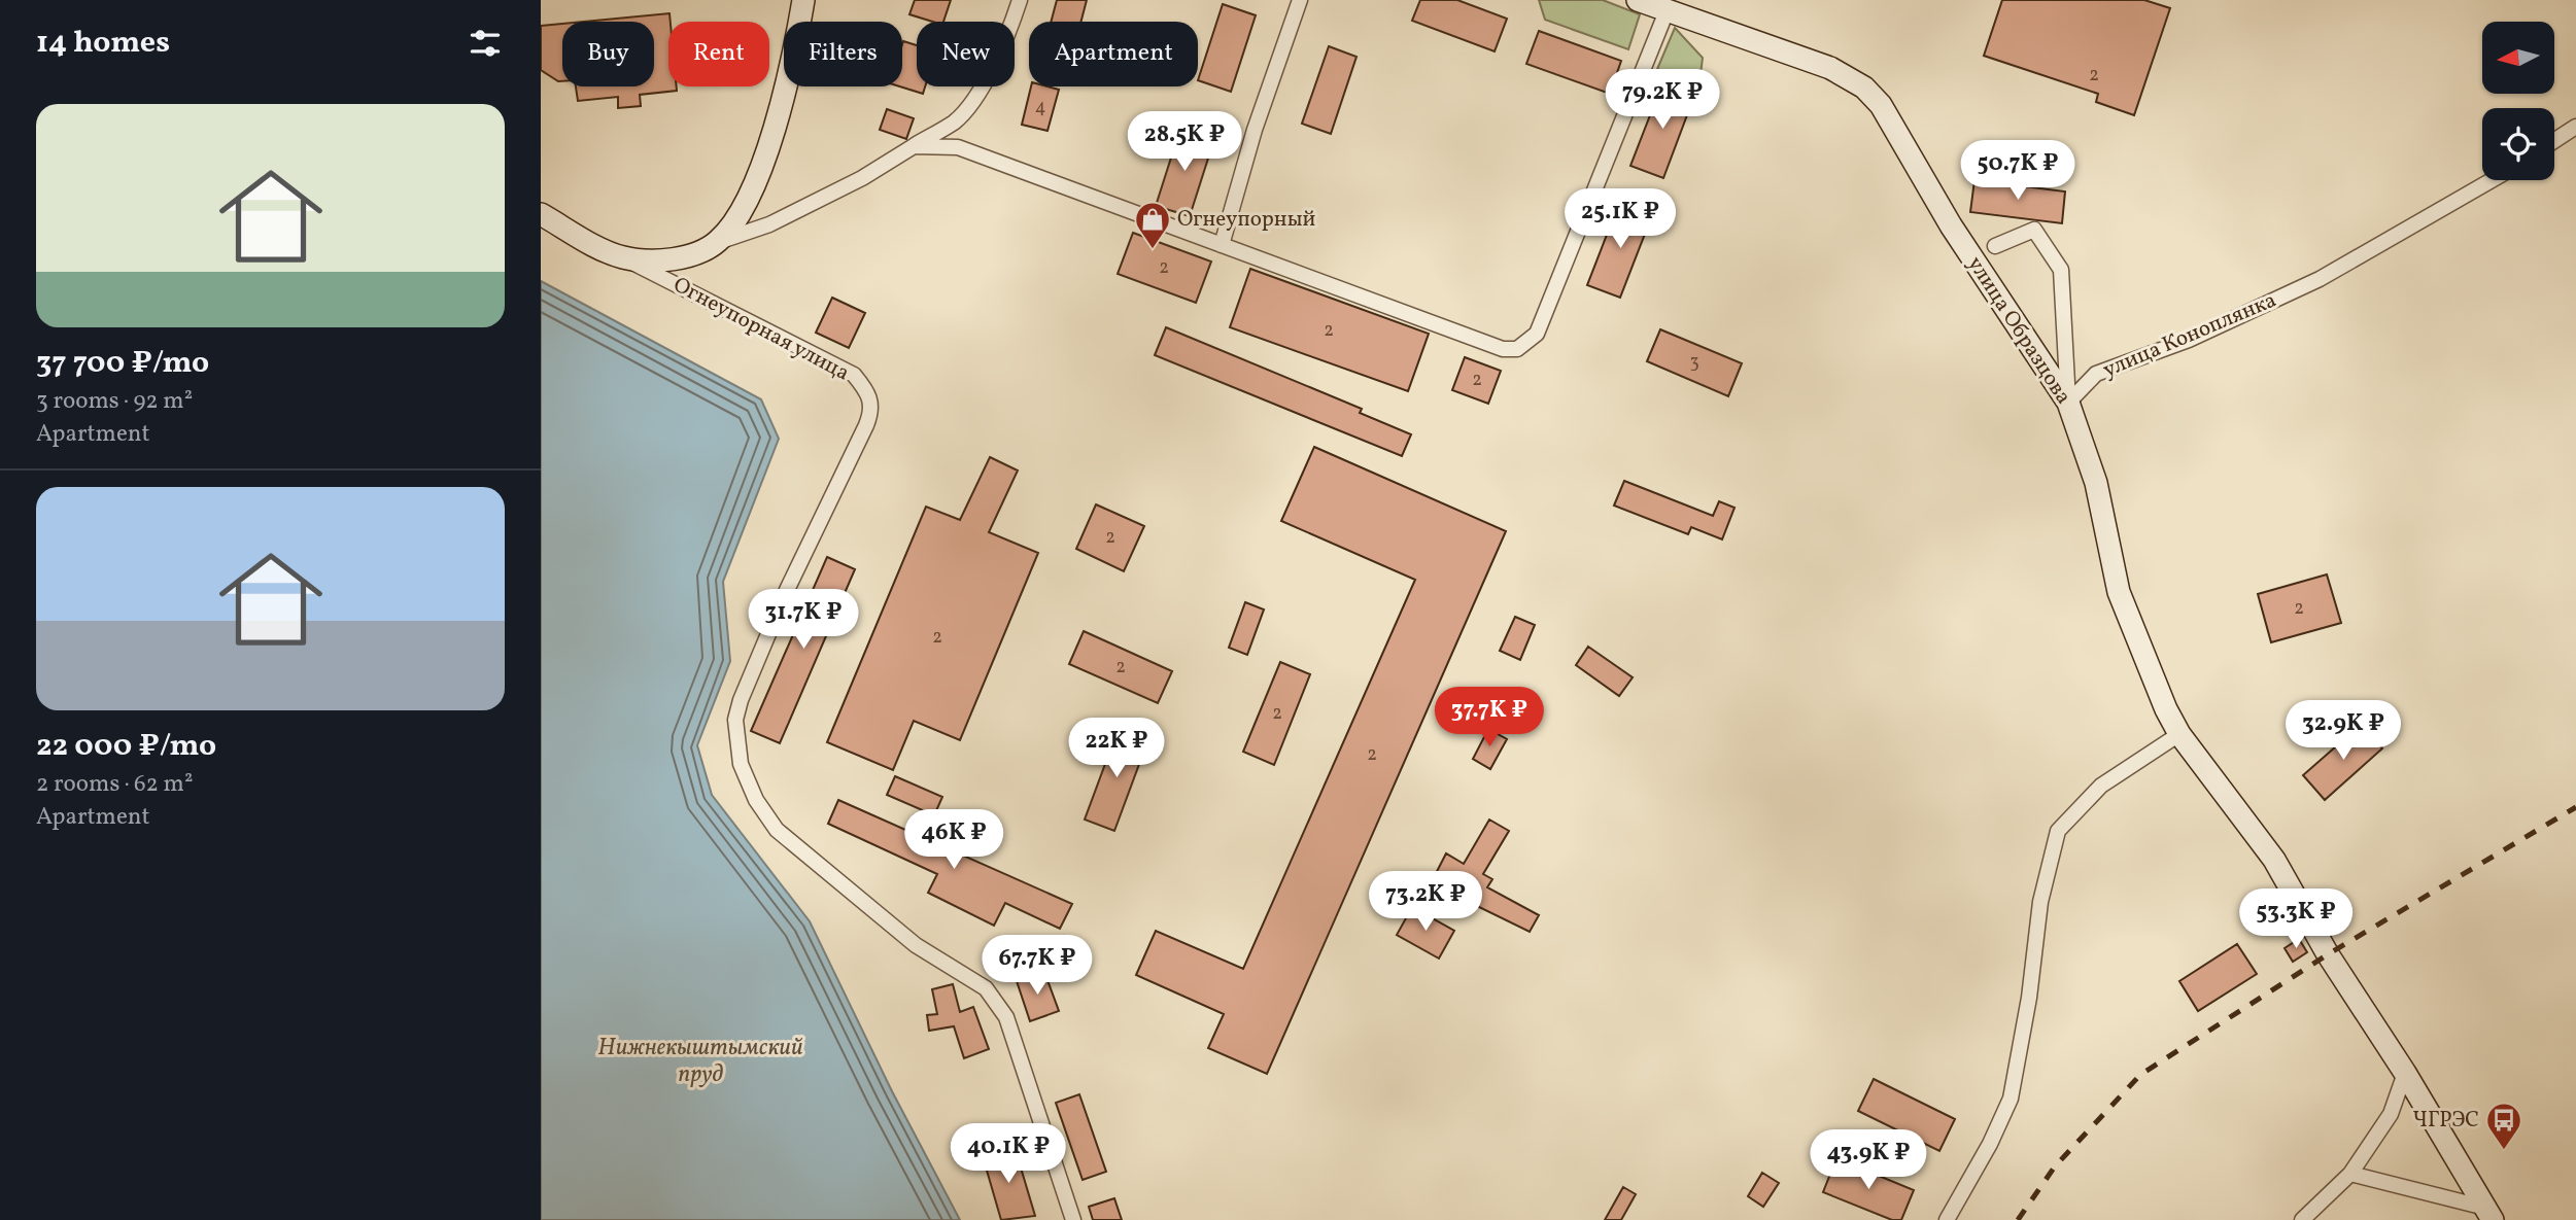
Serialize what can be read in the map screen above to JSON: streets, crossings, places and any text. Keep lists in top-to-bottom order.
{
  "streets": {
    "main road": ["Огнеупорная улица", "улица Образцова"],
    "street": ["улица Коноплянка"]
  },
  "crossings": [
    ["улица Образцова", "улица Коноплянка"]
  ],
  "water": ["Нижнекыштымский пруд"],
  "places": {
    "shop": ["Огнеупорный"],
    "bus stop": ["ЧГРЭС"]
  },
  "house_numbers": [
    "2",
    "4",
    "2",
    "2",
    "3",
    "2",
    "2",
    "2",
    "2",
    "2",
    "2",
    "2"
  ],
  "north": "left",
  "page": {
    "heading": "14 homes",
    "chip": [
      "Buy",
      "Rent",
      "Filters",
      "New",
      "Apartment"
    ],
    "price": [
      "79.2K ₽",
      "28.5K ₽",
      "50.7K ₽",
      "25.1K ₽",
      "31.7K ₽",
      "37.7K ₽",
      "32.9K ₽",
      "22K ₽",
      "46K ₽",
      "73.2K ₽",
      "53.3K ₽",
      "67.7K ₽",
      "40.1K ₽",
      "43.9K ₽"
    ],
    "list": [
      {
        "name": "37 700 ₽/mo",
        "note": "3 rooms · 92 m² · Apartment"
      },
      {
        "name": "22 000 ₽/mo",
        "note": "2 rooms · 62 m² · Apartment"
      }
    ]
  }
}
